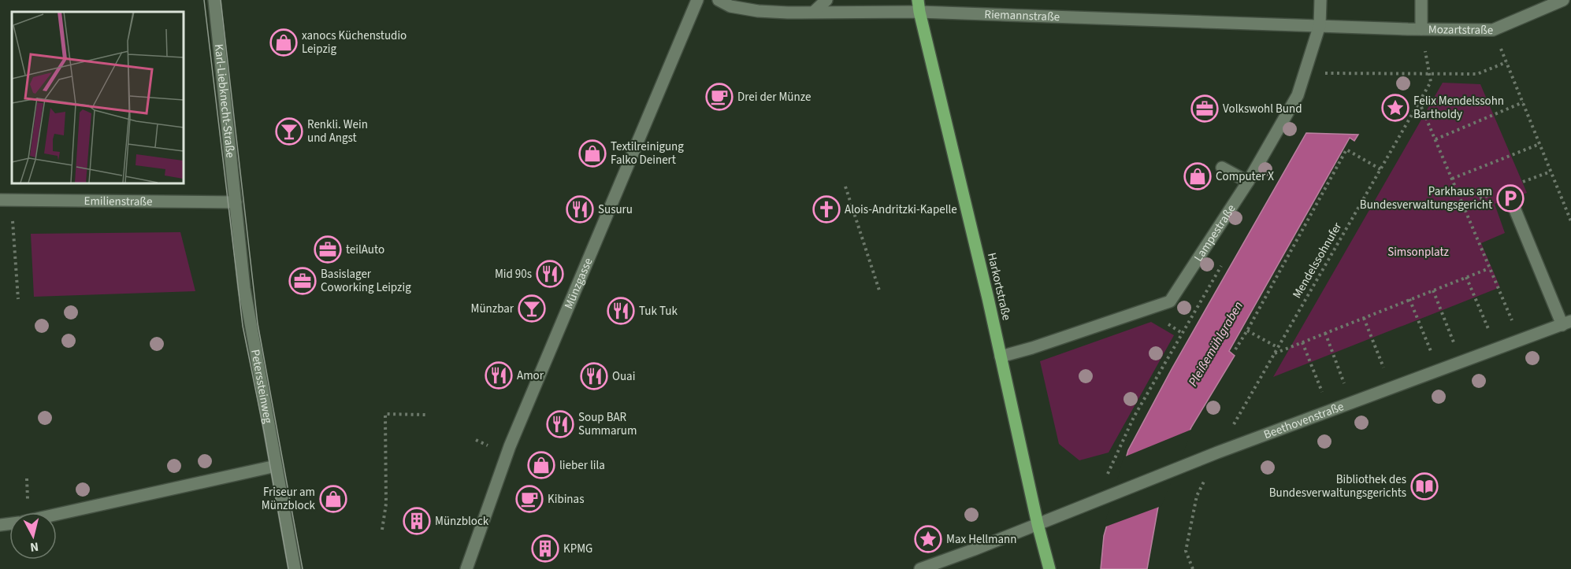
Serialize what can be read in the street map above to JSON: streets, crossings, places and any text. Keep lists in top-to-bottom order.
{
  "streets": {
    "main road": ["Harkortstraße"],
    "street": [
      "Riemannstraße",
      "Mozartstraße",
      "Karl-Liebknecht-Straße",
      "Emilienstraße",
      "Lampestraße",
      "Münzgasse",
      "Peterssteinweg",
      "Beethovenstraße"
    ],
    "path": ["Mendelssohnufer"]
  },
  "crossings": [
    ["Riemannstraße", "Mozartstraße"],
    ["Riemannstraße", "Lampestraße"],
    ["Riemannstraße", "Harkortstraße"],
    ["Mozartstraße", "Mendelssohnufer"],
    ["Karl-Liebknecht-Straße", "Emilienstraße"],
    ["Karl-Liebknecht-Straße", "Peterssteinweg"],
    ["Emilienstraße", "Peterssteinweg"],
    ["Lampestraße", "Harkortstraße"],
    ["Mendelssohnufer", "Beethovenstraße"],
    ["Harkortstraße", "Beethovenstraße"]
  ],
  "water": ["Pleißemühlgraben"],
  "parks": ["Simsonplatz"],
  "places": {
    "shop": [
      "xanocs Küchenstudio Leipzig",
      "Textilreinigung Falko Deinert",
      "Computer X",
      "lieber lila",
      "Friseur am Münzblock"
    ],
    "cafe": ["Drei der Münze", "Kibinas"],
    "place": ["Felix Mendelssohn Bartholdy", "Max Hellmann"],
    "office": ["Volkswohl Bund", "teilAuto", "Basislager Coworking Leipzig"],
    "bar": ["Renkli. Wein und Angst", "Münzbar"],
    "parking": ["Parkhaus am Bundesverwaltungsgericht"],
    "restaurant": [
      "Susuru",
      "Mid 90s",
      "Tuk Tuk",
      "Amor",
      "Ouai",
      "Soup BAR Summarum"
    ],
    "church": ["Alois-Andritzki-Kapelle"],
    "library": ["Bibliothek des Bundesverwaltungsgerichts"],
    "building": ["Münzblock", "KPMG"]
  },
  "north": "bottom"
}
